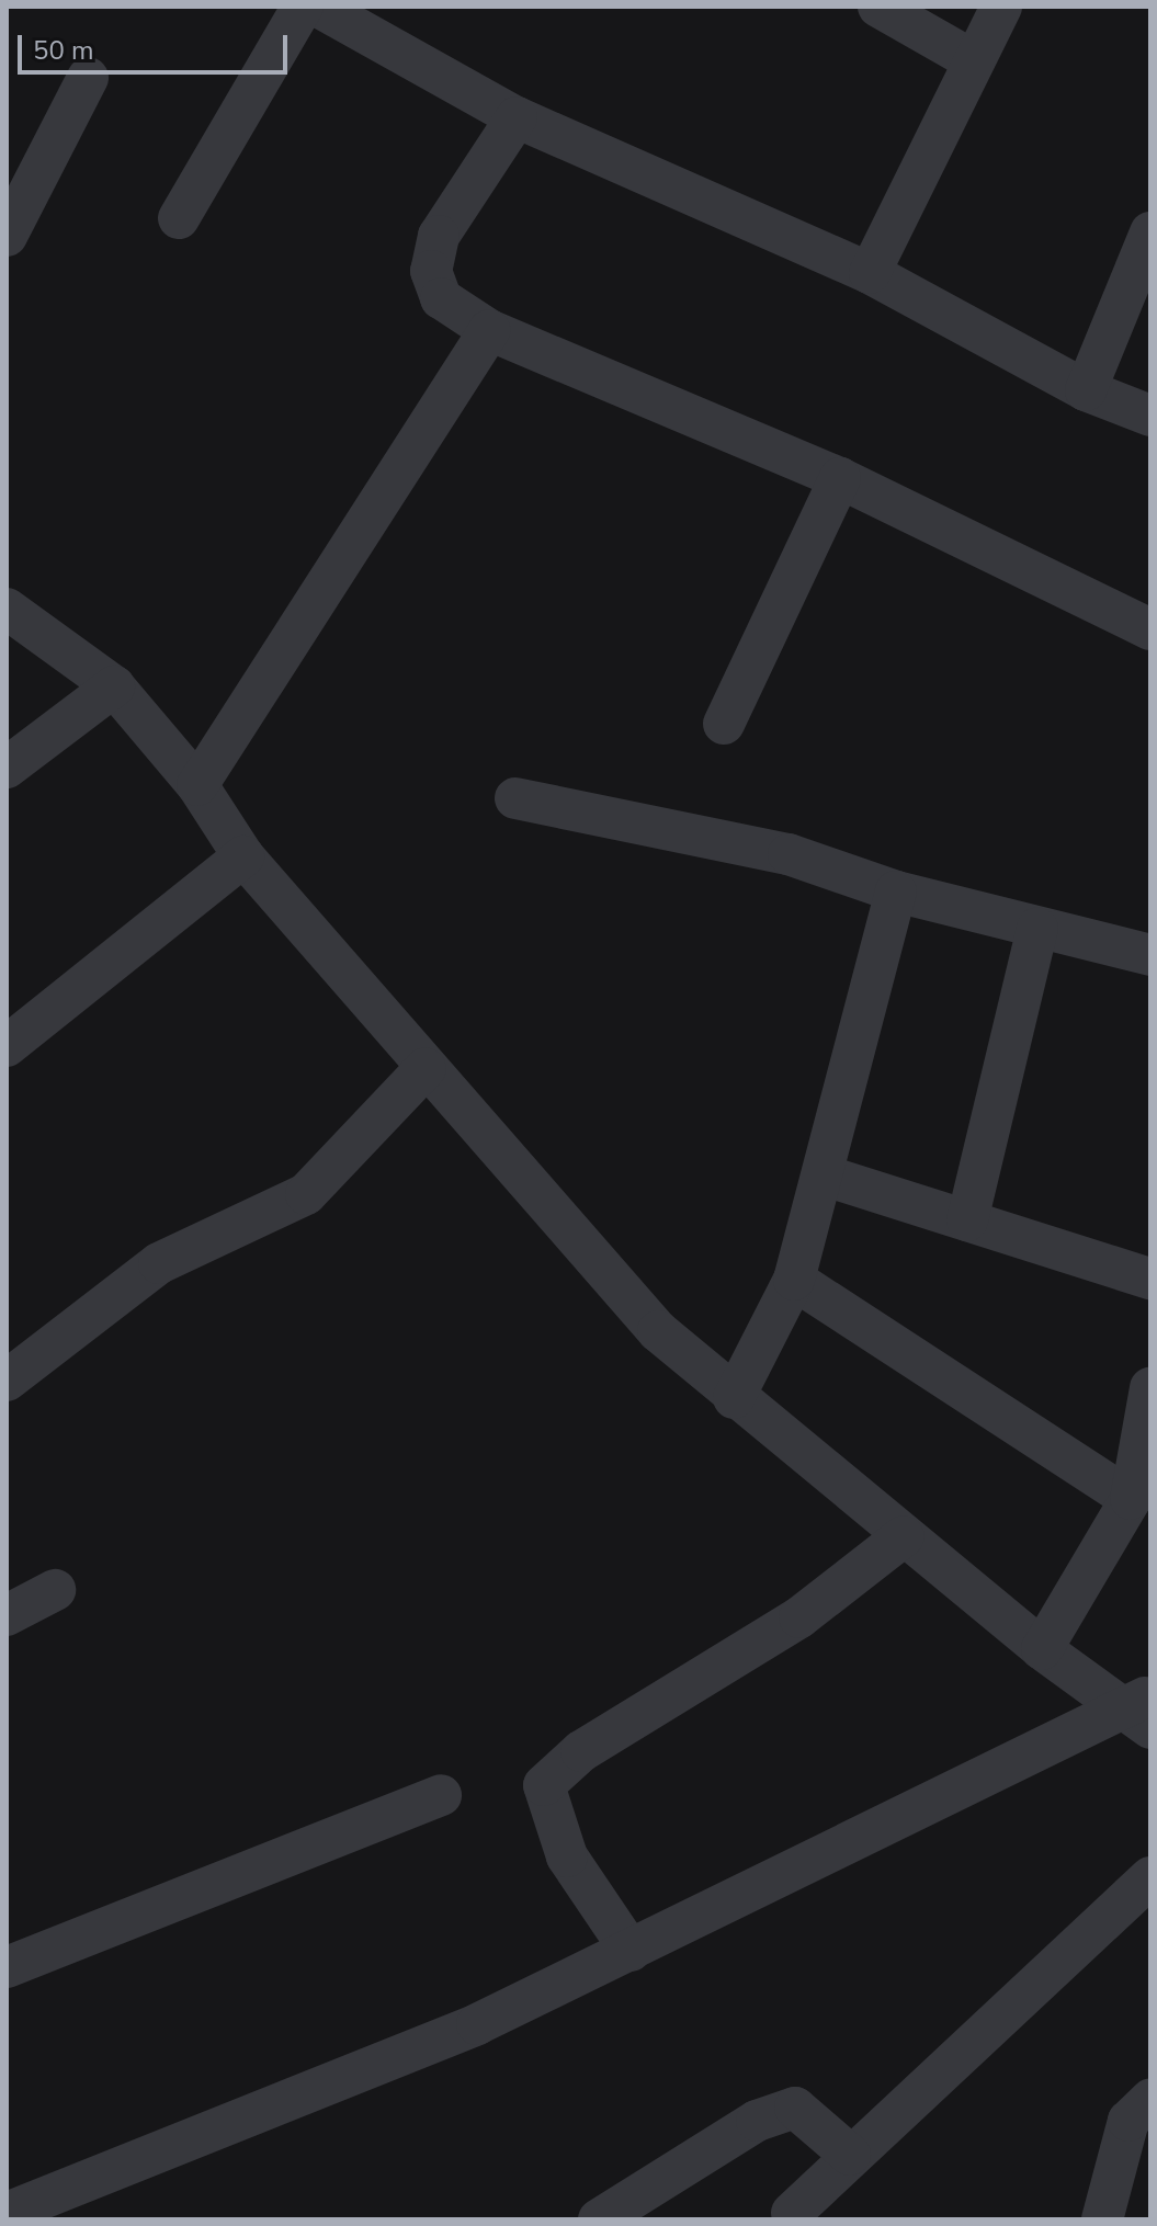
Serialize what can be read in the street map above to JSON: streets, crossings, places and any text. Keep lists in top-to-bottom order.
{
  "scale_bar": "50 m"
}
